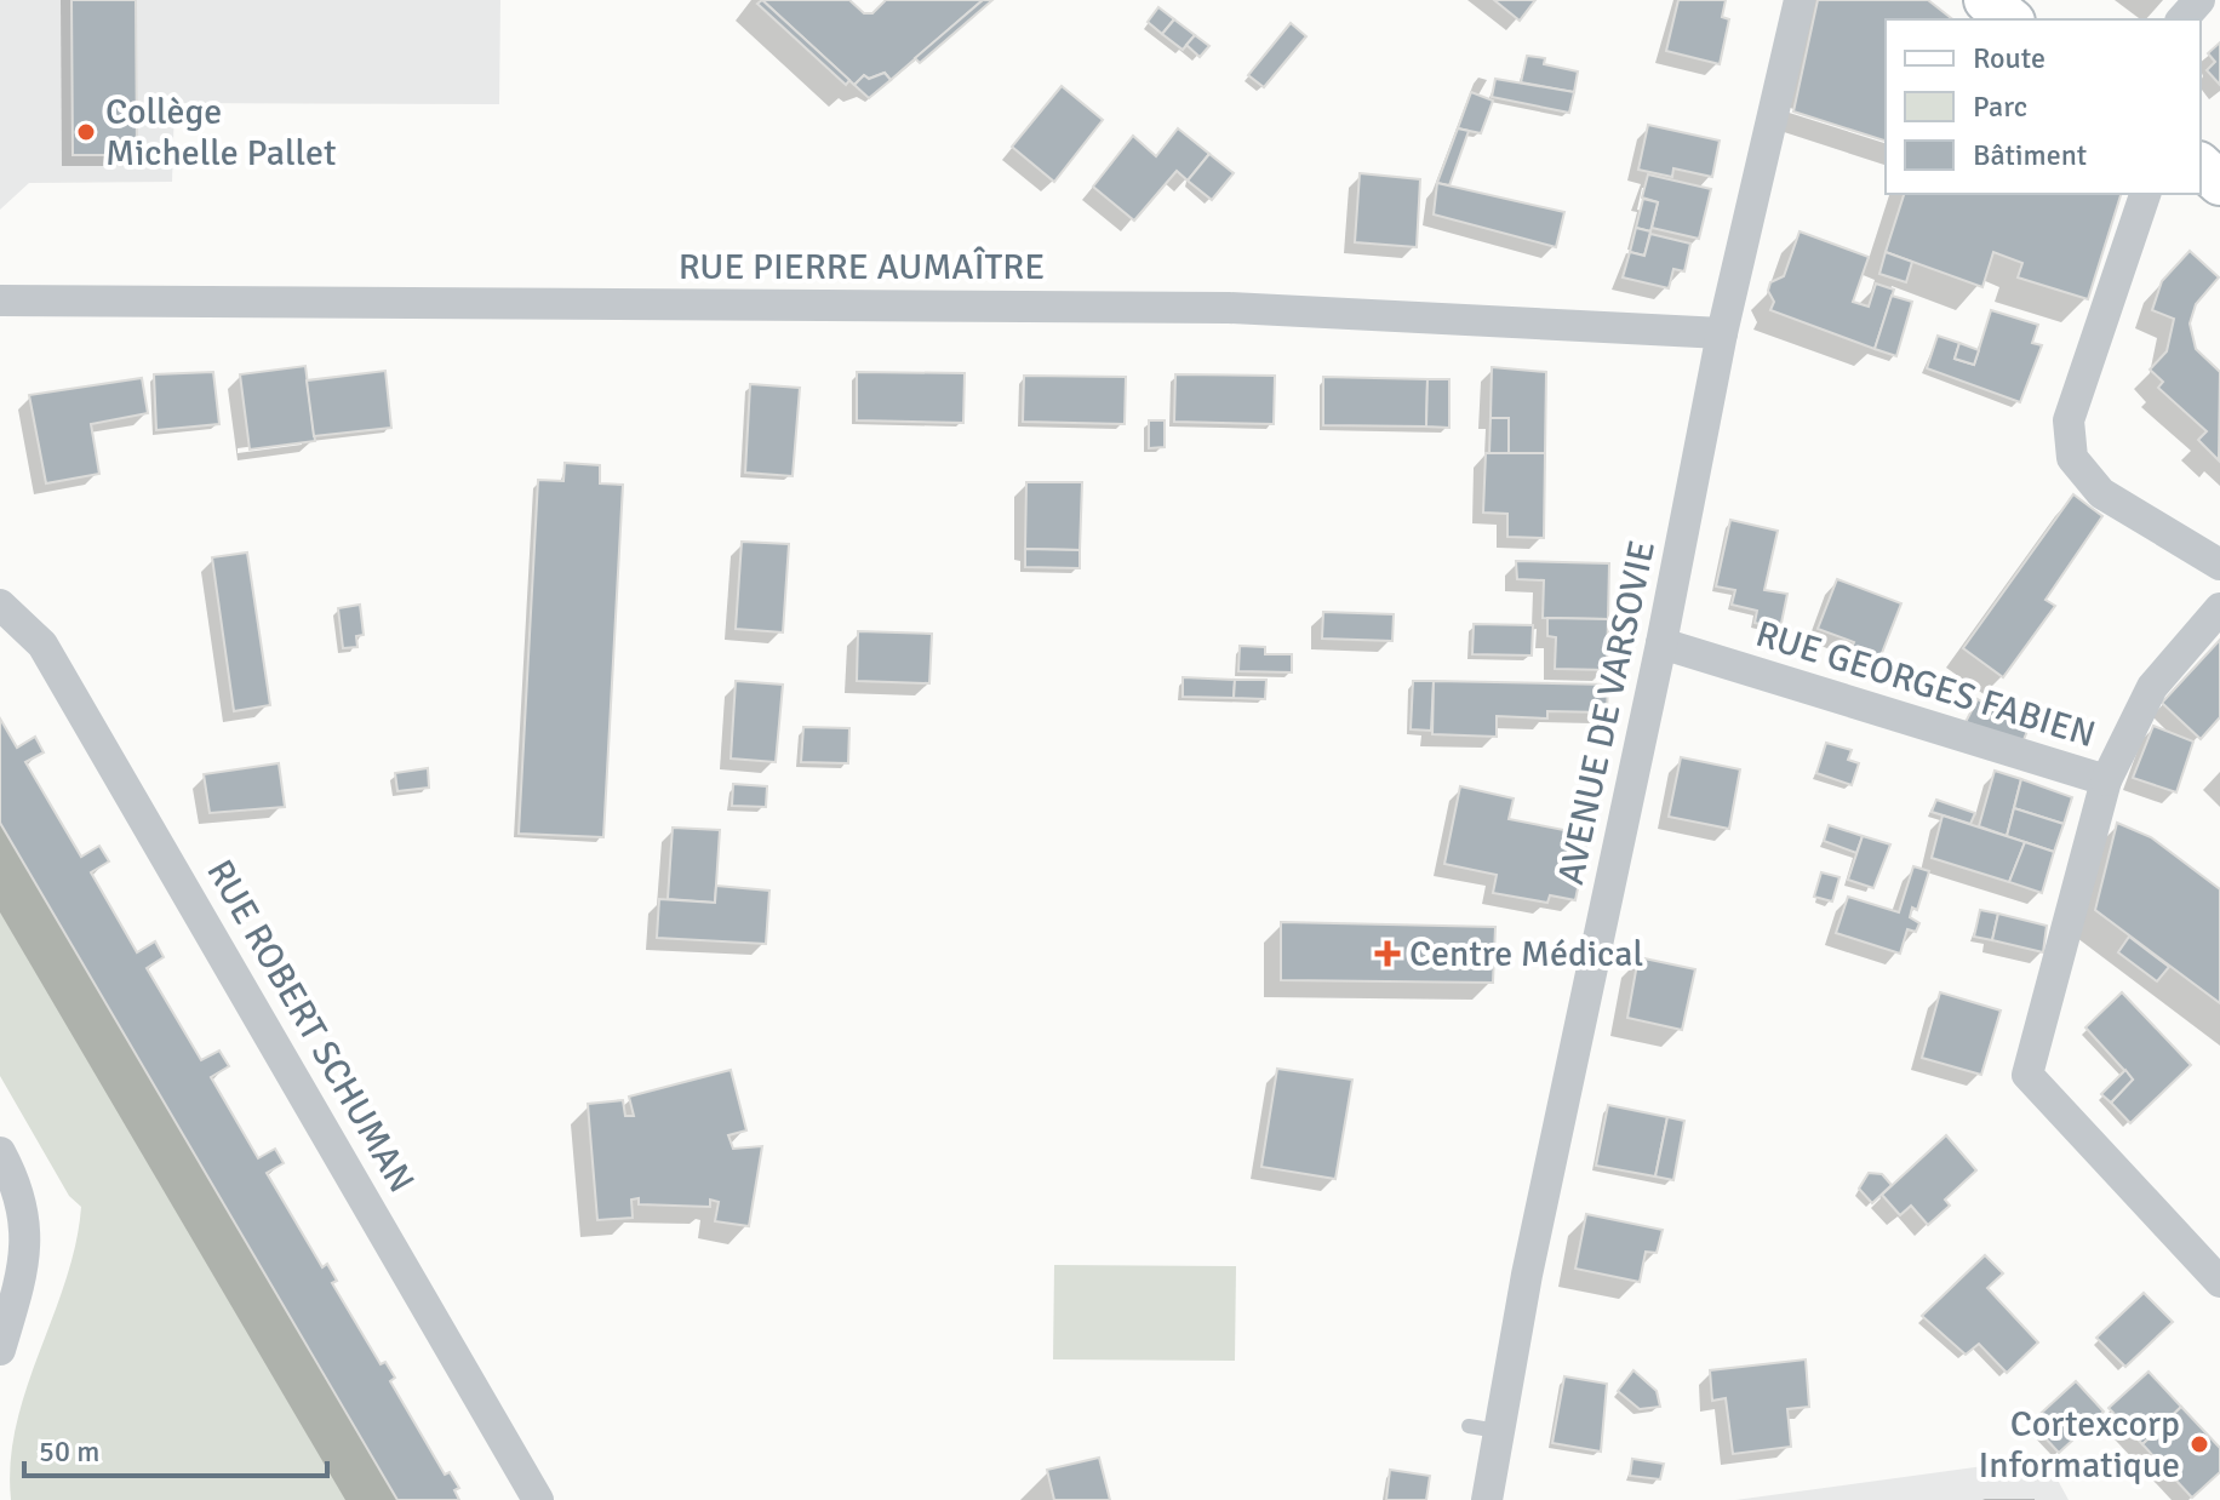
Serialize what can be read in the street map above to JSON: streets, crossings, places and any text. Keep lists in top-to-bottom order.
{
  "streets": {
    "street": [
      "RUE PIERRE AUMAÎTRE",
      "RUE GEORGES FABIEN",
      "AVENUE DE VARSOVIE",
      "RUE ROBERT SCHUMAN"
    ]
  },
  "crossings": [
    ["RUE PIERRE AUMAÎTRE", "AVENUE DE VARSOVIE"],
    ["RUE GEORGES FABIEN", "AVENUE DE VARSOVIE"]
  ],
  "places": {
    "other": ["Collège Michelle Pallet", "Cortexcorp Informatique"],
    "health": ["Centre Médical"]
  },
  "legend": ["Route", "Parc", "Bâtiment"],
  "scale_bar": "50 m"
}
